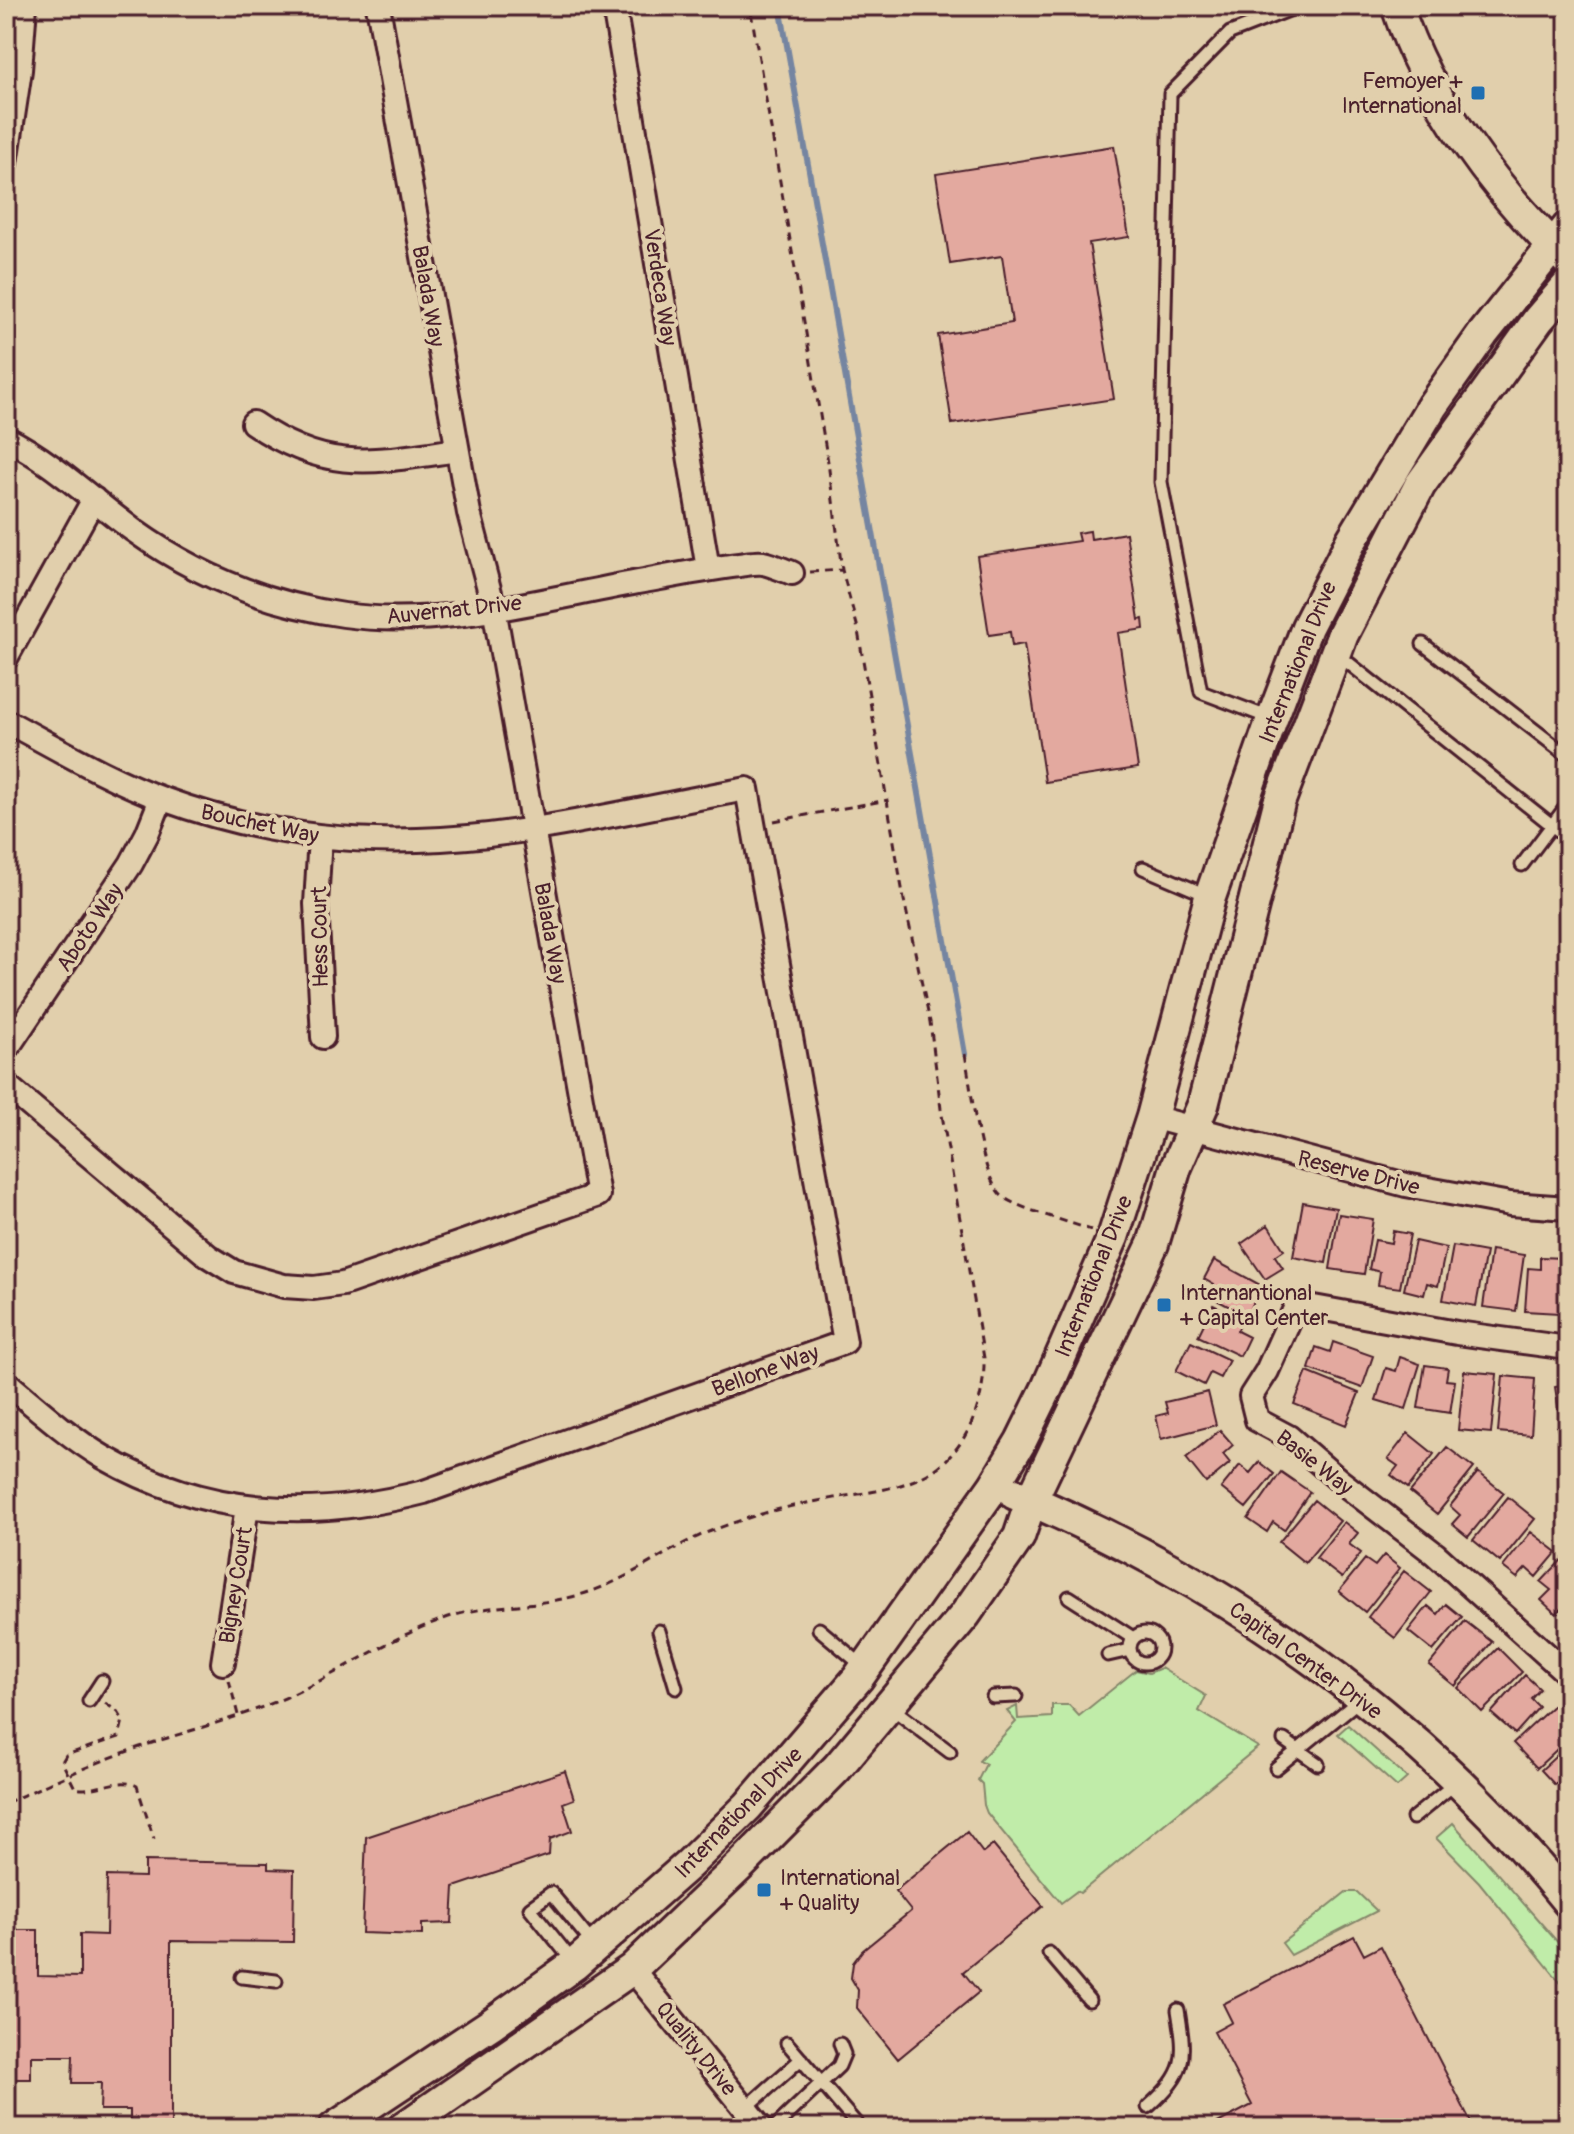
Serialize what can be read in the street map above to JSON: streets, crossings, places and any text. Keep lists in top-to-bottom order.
{
  "streets": {
    "main road": ["International Drive", "Capital Center Drive"],
    "street": [
      "Verdeca Way",
      "Balada Way",
      "Auvernat Drive",
      "Bouchet Way",
      "Aboto Way",
      "Hess Court",
      "Reserve Drive",
      "Bellone Way",
      "Basie Way",
      "Bigney Court",
      "Quality Drive"
    ]
  },
  "crossings": [
    ["Verdeca Way", "Auvernat Drive"],
    ["Balada Way", "Auvernat Drive"],
    ["Balada Way", "Bouchet Way"],
    ["Balada Way", "Bellone Way"],
    ["International Drive", "Reserve Drive"],
    ["International Drive", "Capital Center Drive"],
    ["International Drive", "Quality Drive"],
    ["Bouchet Way", "Aboto Way"],
    ["Bouchet Way", "Hess Court"],
    ["Bouchet Way", "Bellone Way"],
    ["Bellone Way", "Bigney Court"]
  ],
  "places": {
    "transit": ["Femoyer + International", "Internantional + Capital Center", "International + Quality"]
  }
}
